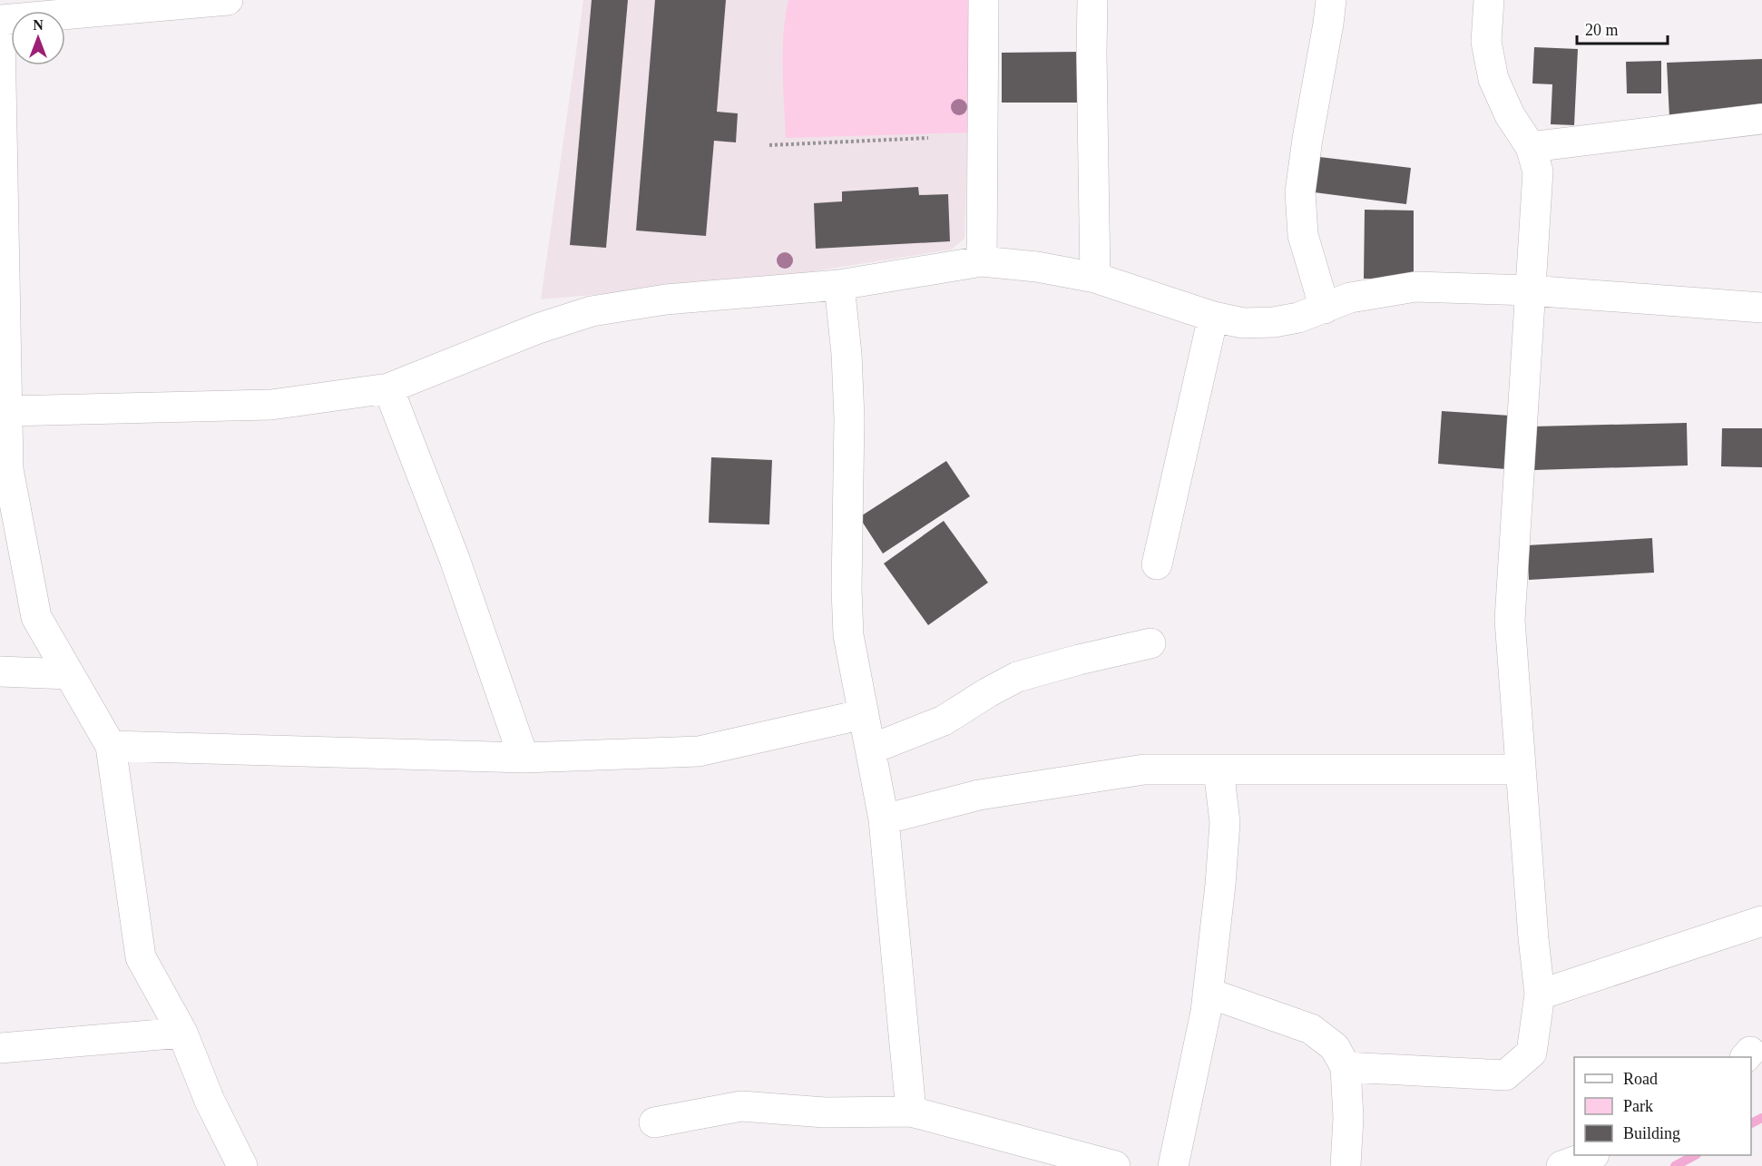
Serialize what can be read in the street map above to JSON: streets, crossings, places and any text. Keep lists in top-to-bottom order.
{
  "legend": ["Road", "Park", "Building"],
  "scale_bar": "20 m",
  "north": "top"
}
